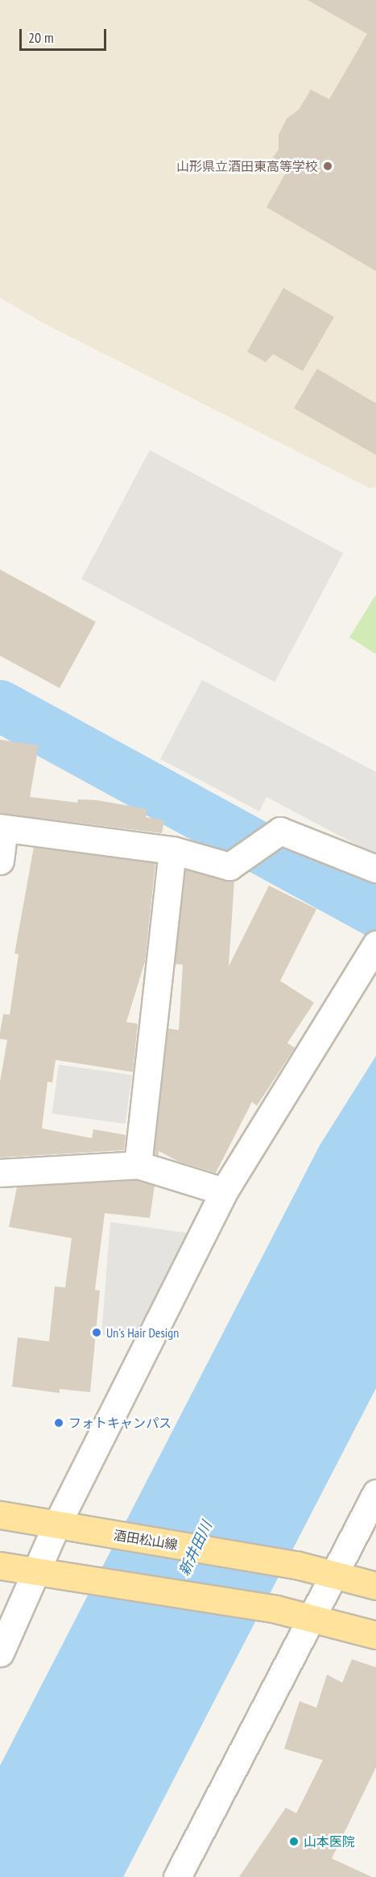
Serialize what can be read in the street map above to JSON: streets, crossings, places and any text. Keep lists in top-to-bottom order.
{
  "streets": {
    "main road": ["酒田松山線"]
  },
  "water": ["新井田川"],
  "places": [
    "山形県立酒田東高等学校",
    "Un's Hair Design",
    "フォトキャンパス",
    "山本医院"
  ],
  "scale_bar": "20 m"
}
